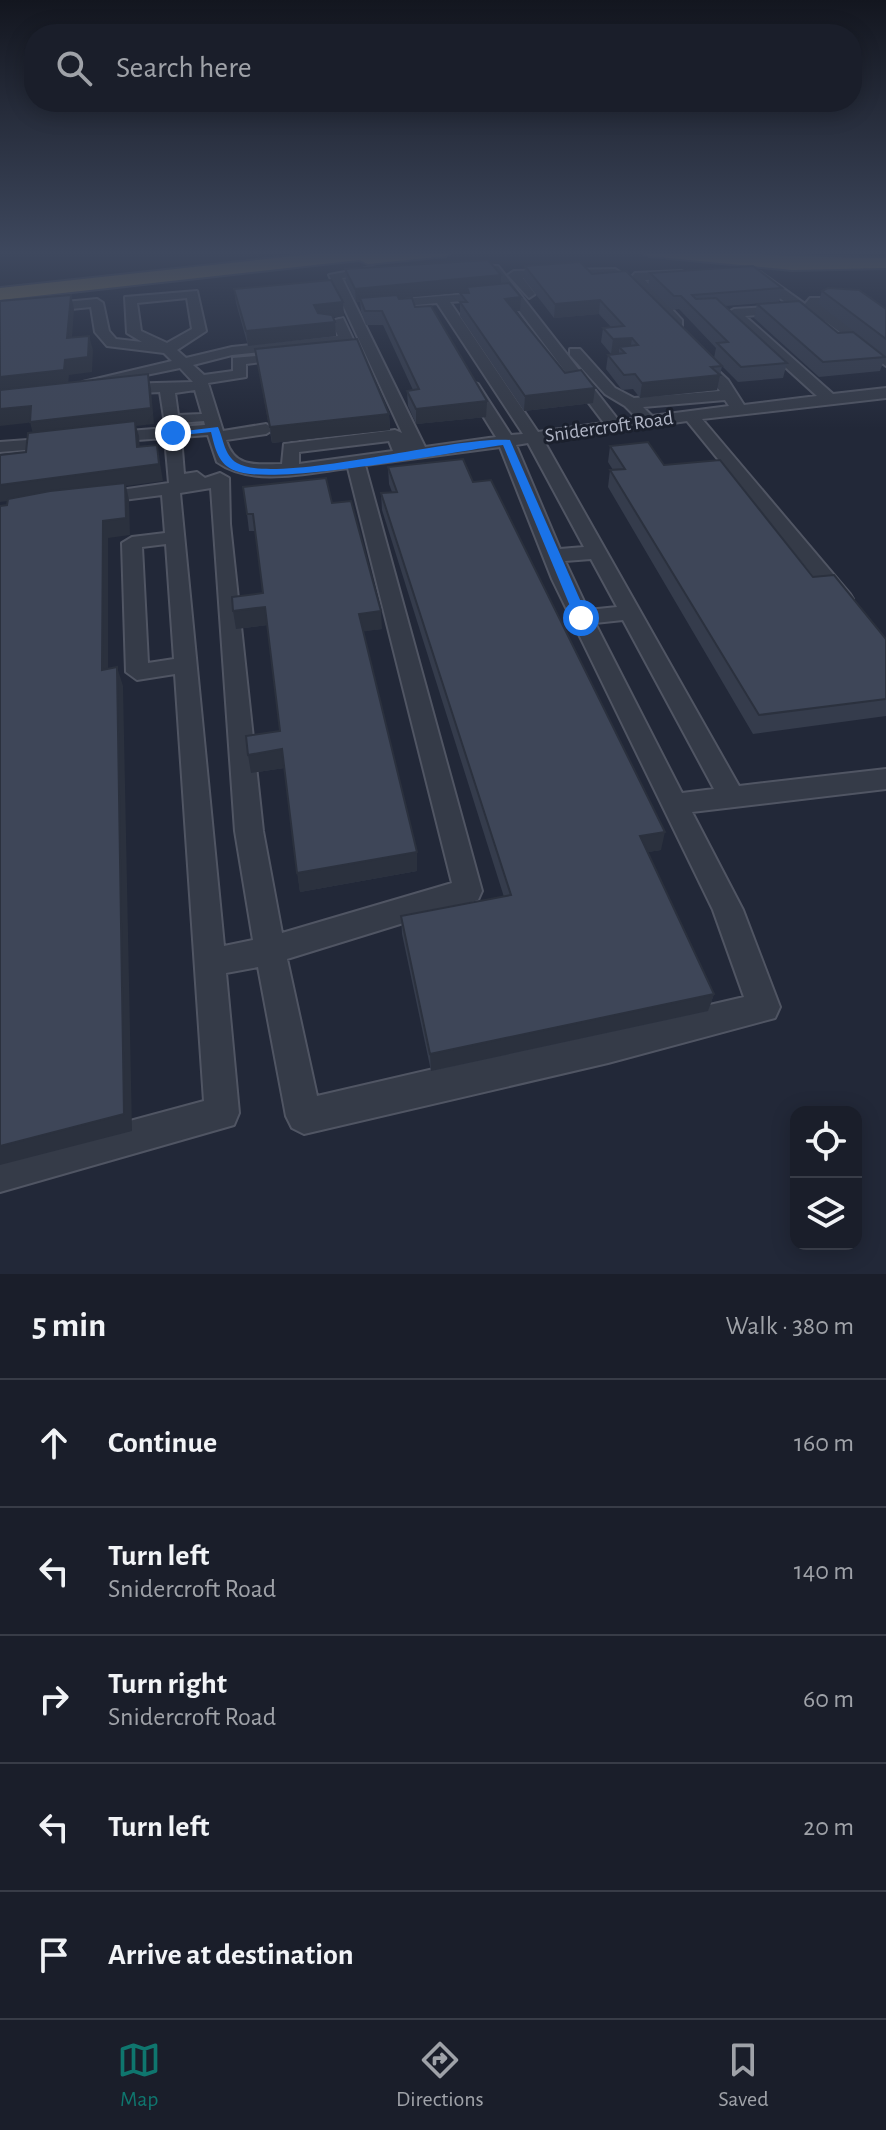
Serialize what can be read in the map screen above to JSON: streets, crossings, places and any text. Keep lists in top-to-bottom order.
{
  "streets": {
    "street": ["Snidercroft Road"]
  },
  "page": {
    "search": "Search here",
    "heading": ["5 min", "Walk · 380 m"],
    "list": [
      ["Continue", "160 m"],
      ["Turn left", "Snidercroft Road", "140 m"],
      ["Turn right", "Snidercroft Road", "60 m"],
      ["Turn left", "20 m"],
      "Arrive at destination"
    ],
    "nav": ["Map", "Directions", "Saved"]
  }
}
